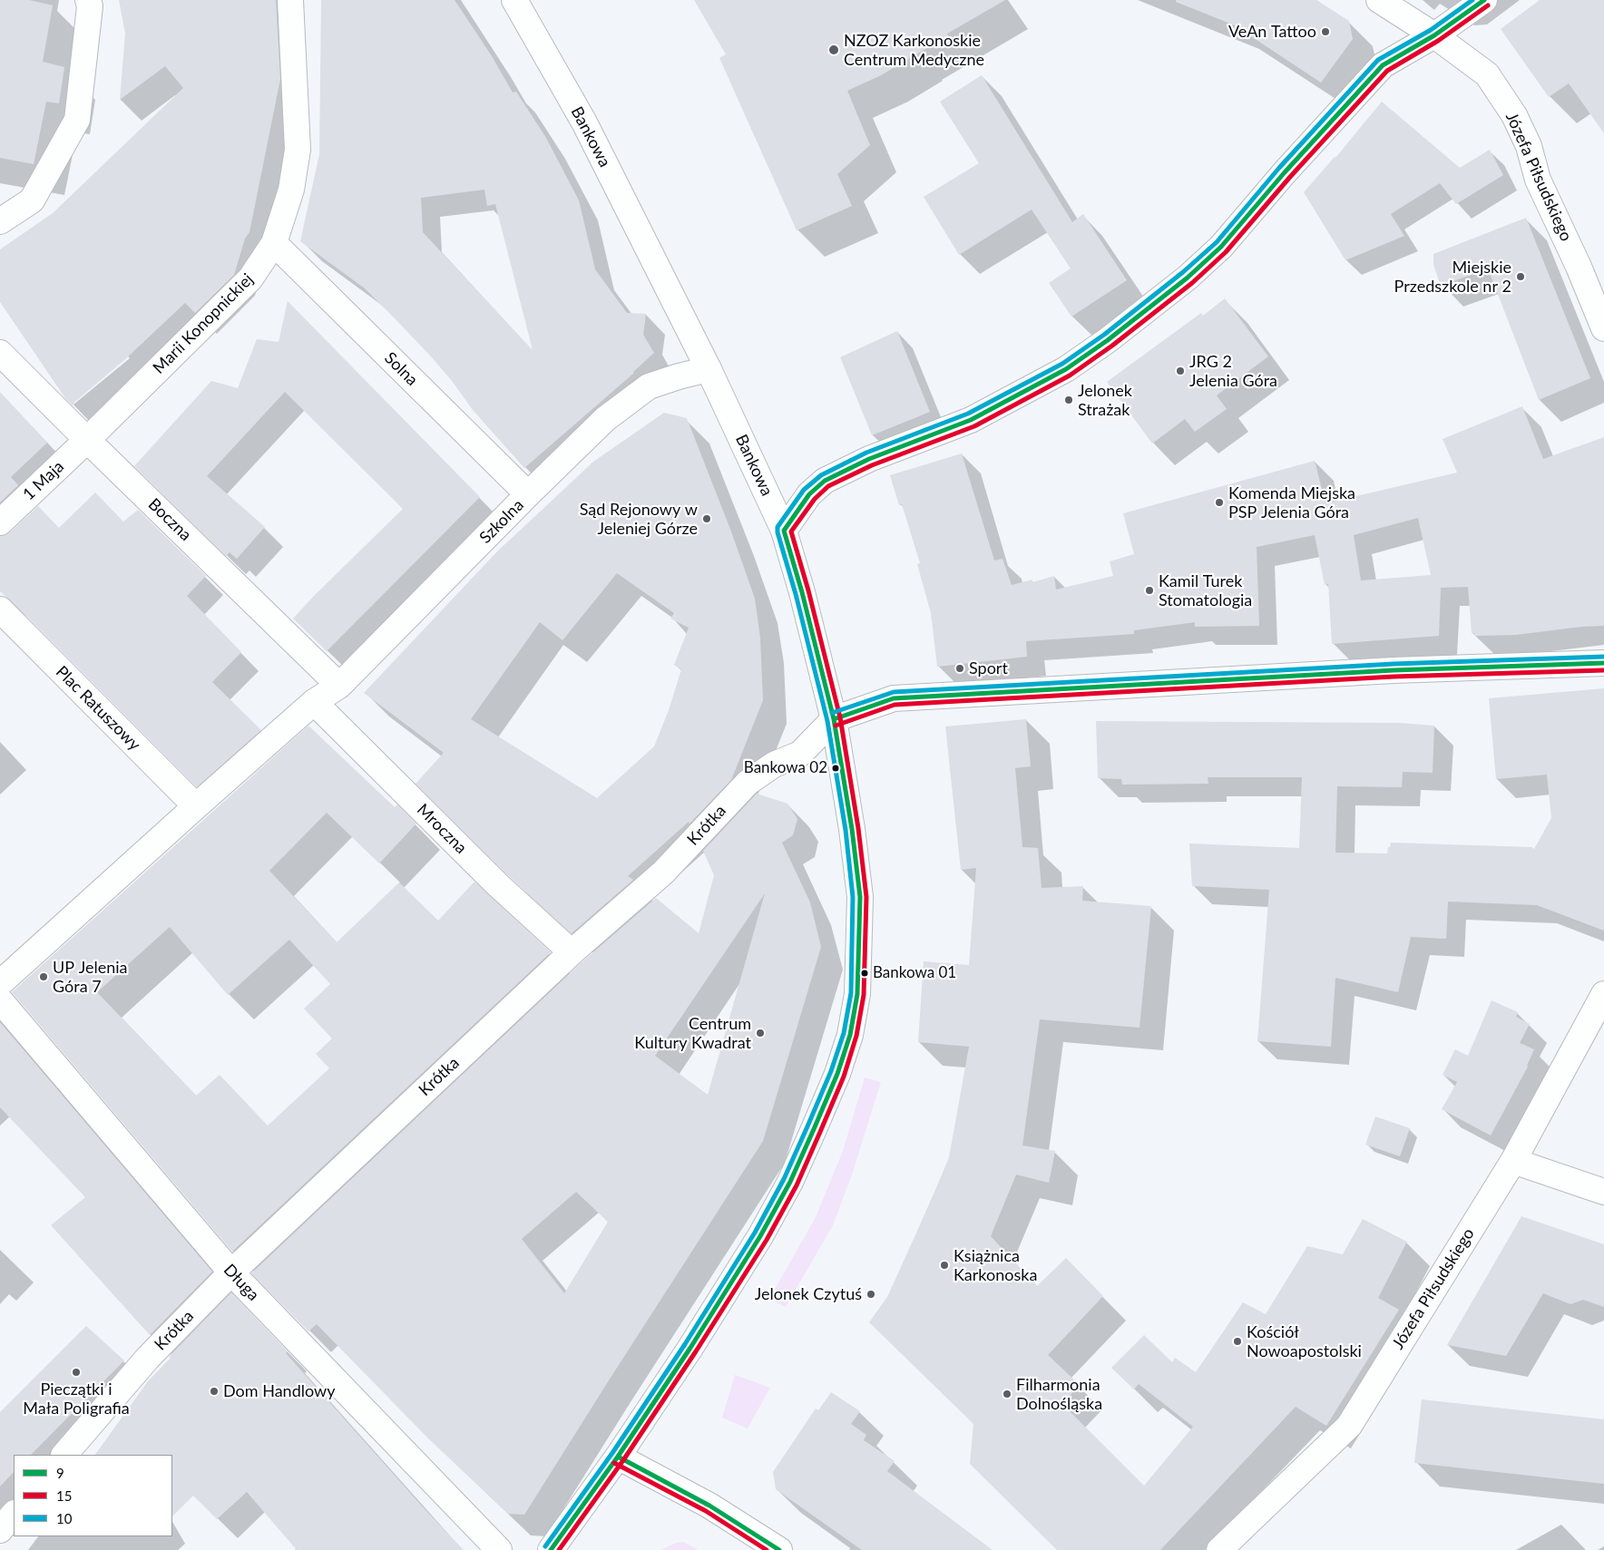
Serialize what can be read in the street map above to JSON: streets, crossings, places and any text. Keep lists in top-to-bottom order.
{
  "streets": {
    "street": [
      "Bankowa",
      "Józefa Piłsudskiego",
      "Marii Konopnickiej",
      "Solna",
      "1 Maja",
      "Boczna",
      "Szkolna",
      "Plac Ratuszowy",
      "Krótka",
      "Mroczna",
      "Długa"
    ]
  },
  "crossings": [
    ["Bankowa", "Szkolna"],
    ["Bankowa", "Krótka"],
    ["Marii Konopnickiej", "Solna"],
    ["Marii Konopnickiej", "1 Maja"],
    ["Marii Konopnickiej", "Boczna"],
    ["Solna", "Szkolna"],
    ["1 Maja", "Boczna"],
    ["Boczna", "Szkolna"],
    ["Szkolna", "Mroczna"],
    ["Krótka", "Mroczna"],
    ["Krótka", "Długa"]
  ],
  "places": [
    "VeAn Tattoo",
    "NZOZ Karkonoskie Centrum Medyczne",
    "Miejskie Przedszkole nr 2",
    "JRG 2 Jelenia Góra",
    "Jelonek Strażak",
    "Komenda Miejska PSP Jelenia Góra",
    "Sąd Rejonowy w Jeleniej Górze",
    "Kamil Turek Stomatologia",
    "Sport",
    "Bankowa 02",
    "Bankowa 01",
    "UP Jelenia Góra 7",
    "Centrum Kultury Kwadrat",
    "Książnica Karkonoska",
    "Jelonek Czytuś",
    "Kościół Nowoapostolski",
    "Pieczątki i Mała Poligrafia",
    "Dom Handlowy",
    "Filharmonia Dolnośląska"
  ],
  "lines": ["transit line 9", "transit line 10", "transit line 15"],
  "legend": ["9", "15", "10"]
}
